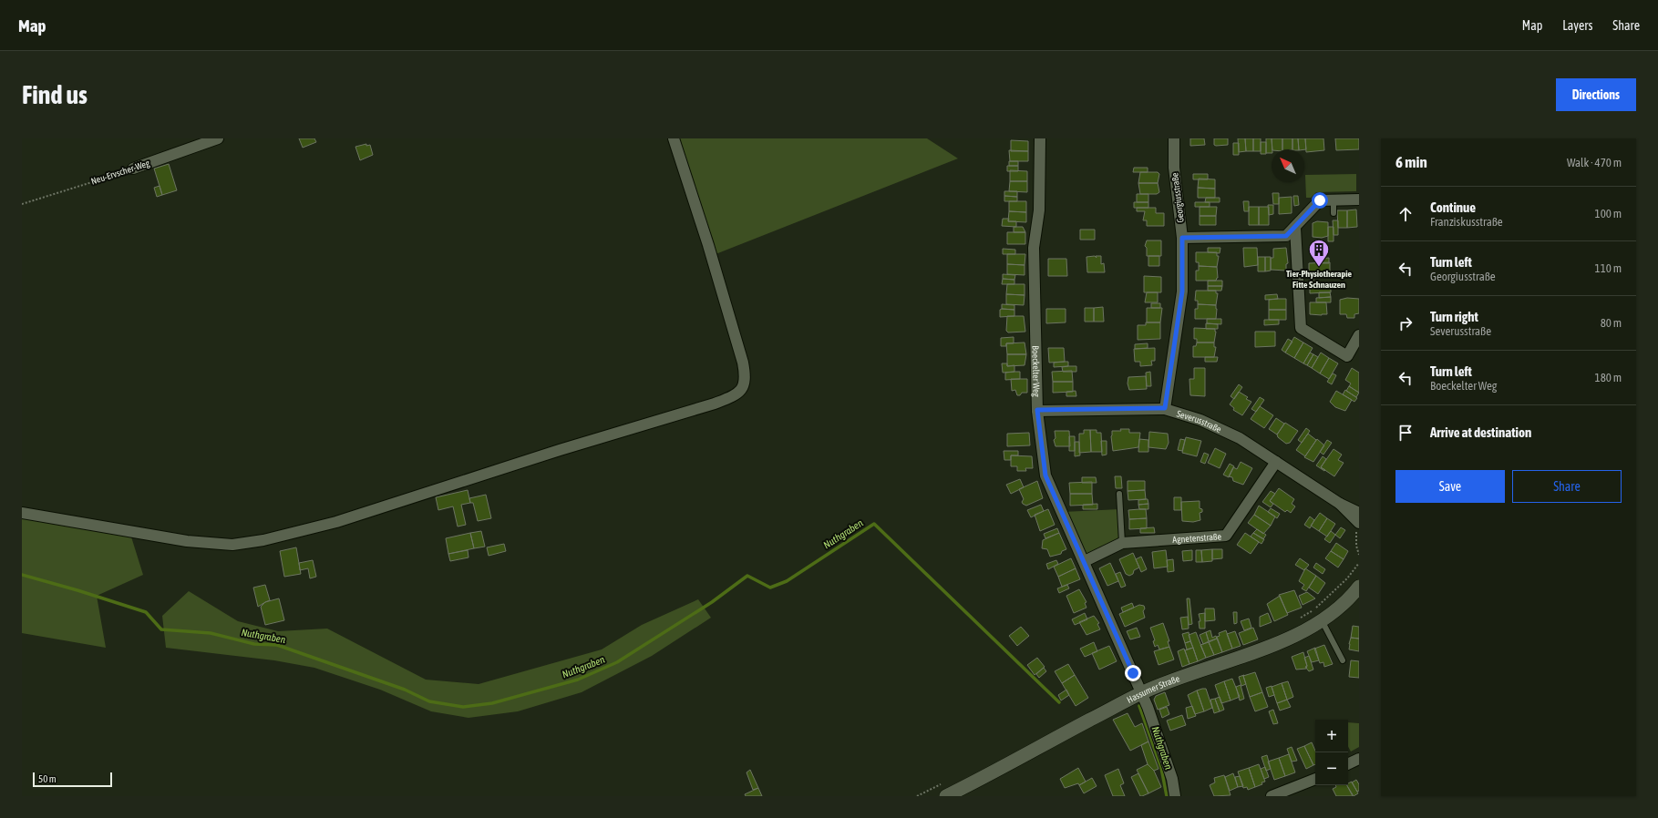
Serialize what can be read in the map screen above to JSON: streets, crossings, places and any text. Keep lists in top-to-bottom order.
{
  "streets": {
    "street": [
      "Neu-Ervscher-Weg",
      "Georgiusstraße",
      "Boeckelter Weg",
      "Severusstraße",
      "Agnetenstraße",
      "Hassumer Straße"
    ]
  },
  "crossings": [
    ["Georgiusstraße", "Severusstraße"],
    ["Boeckelter Weg", "Severusstraße"],
    ["Boeckelter Weg", "Agnetenstraße"],
    ["Boeckelter Weg", "Hassumer Straße"],
    ["Severusstraße", "Agnetenstraße"]
  ],
  "water": ["Nuthgraben"],
  "places": {
    "building": ["Tier-Physiotherapie Fitte Schnauzen"]
  },
  "scale_bar": "50 m",
  "north": "top left",
  "page": {
    "header": "Map",
    "nav": ["Map", "Layers", "Share"],
    "buttons": [
      "Directions",
      ["Save", "Share"]
    ],
    "title": "Find us",
    "heading": ["6 min", "Walk · 470 m"],
    "list": [
      ["Continue", "Franziskusstraße", "100 m"],
      ["Turn left", "Georgiusstraße", "110 m"],
      ["Turn right", "Severusstraße", "80 m"],
      ["Turn left", "Boeckelter Weg", "180 m"],
      "Arrive at destination"
    ],
    "map_buttons": ["+", "−"],
    "scale": "50 m"
  }
}
